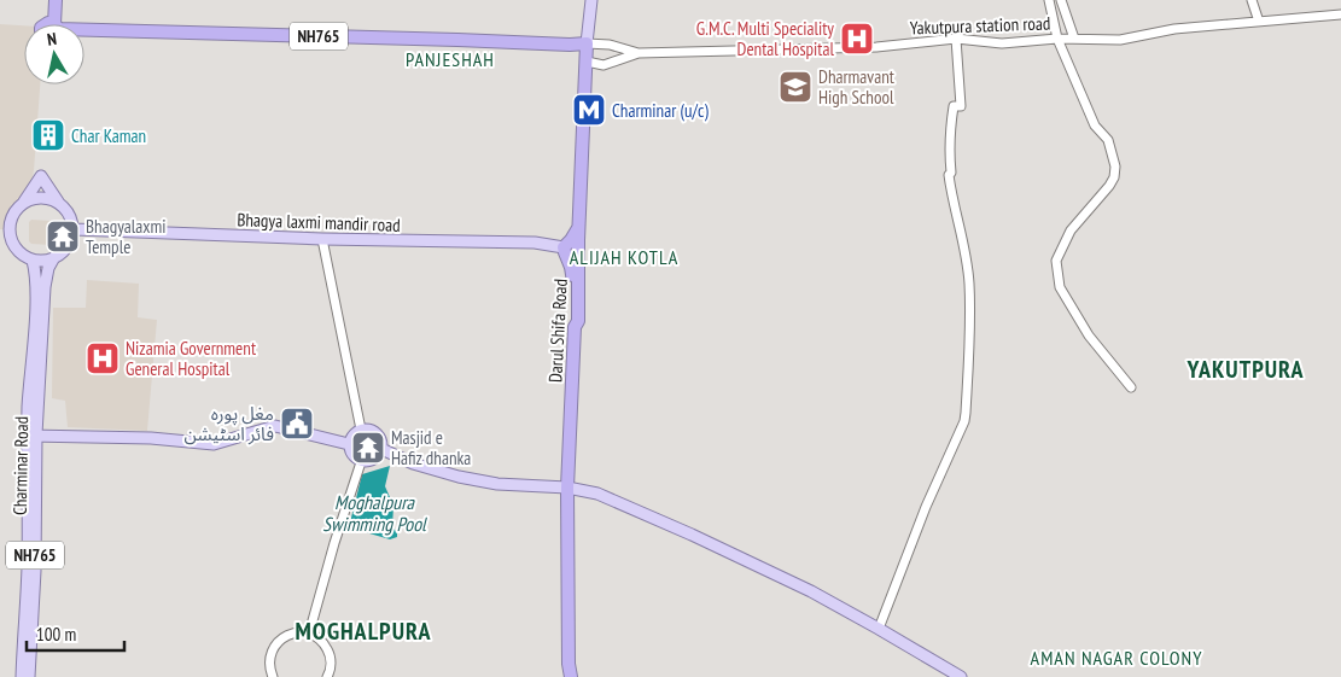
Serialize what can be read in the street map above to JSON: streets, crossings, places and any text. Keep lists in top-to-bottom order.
{
  "streets": {
    "highway": ["NH765", "Darul Shifa Road"],
    "main road": ["Bhagya laxmi mandir road", "Charminar Road"],
    "street": ["Yakutpura station road"]
  },
  "crossings": [
    ["Yakutpura station road", "Darul Shifa Road"],
    ["NH765", "Darul Shifa Road"],
    ["Bhagya laxmi mandir road", "Charminar Road"]
  ],
  "districts": [
    "PANJESHAH",
    "ALIJAH KOTLA",
    "YAKUTPURA",
    "MOGHALPURA",
    "AMAN NAGAR COLONY"
  ],
  "water": ["Moghalpura Swimming Pool"],
  "places": {
    "hospital": ["G.M.C. Multi Speciality Dental Hospital", "Nizamia Government General Hospital"],
    "school or university": ["Dharmavant High School"],
    "metro station": ["Charminar (u/c)"],
    "building": ["Char Kaman"],
    "temple": ["Bhagyalaxmi Temple", "Masjid e Hafiz dhanka"],
    "public building": ["مغل پورہ فائر اسٹیشن"]
  },
  "scale_bar": "100 m",
  "north": "top"
}
